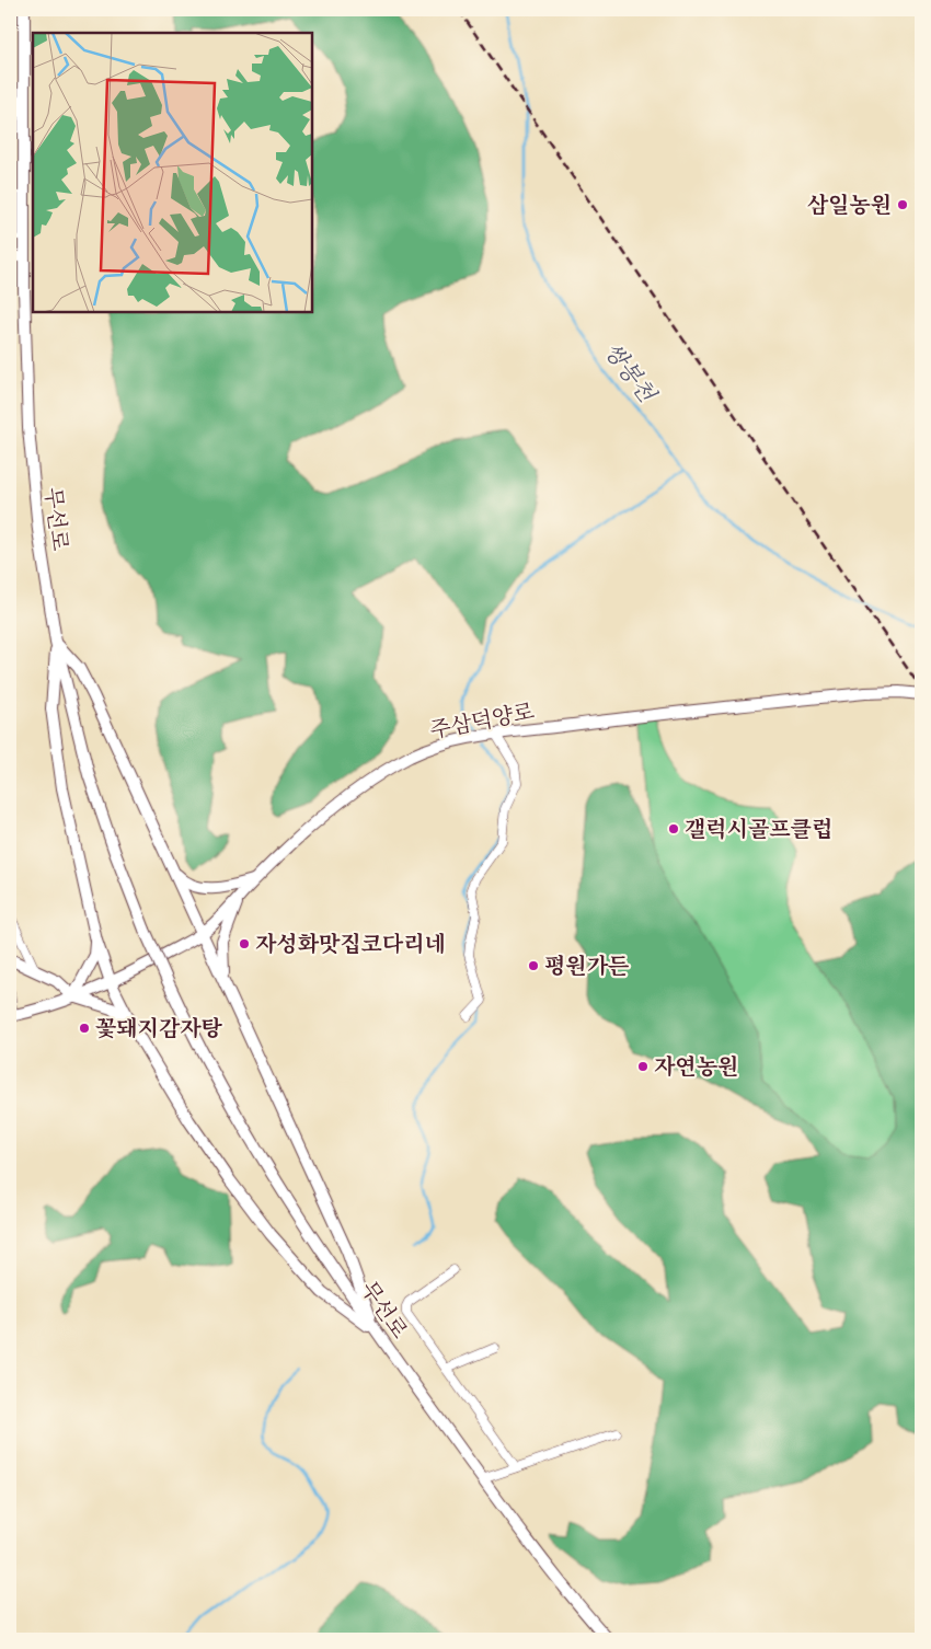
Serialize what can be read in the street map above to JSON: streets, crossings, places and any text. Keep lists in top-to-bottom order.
{
  "streets": {
    "street": ["무선로", "주삼덕양로"]
  },
  "water": ["쌍봉천"],
  "places": [
    "삼일농원",
    "갤럭시골프클럽",
    "자성화맛집코다리네",
    "평원가든",
    "꽃돼지감자탕",
    "자연농원"
  ]
}
